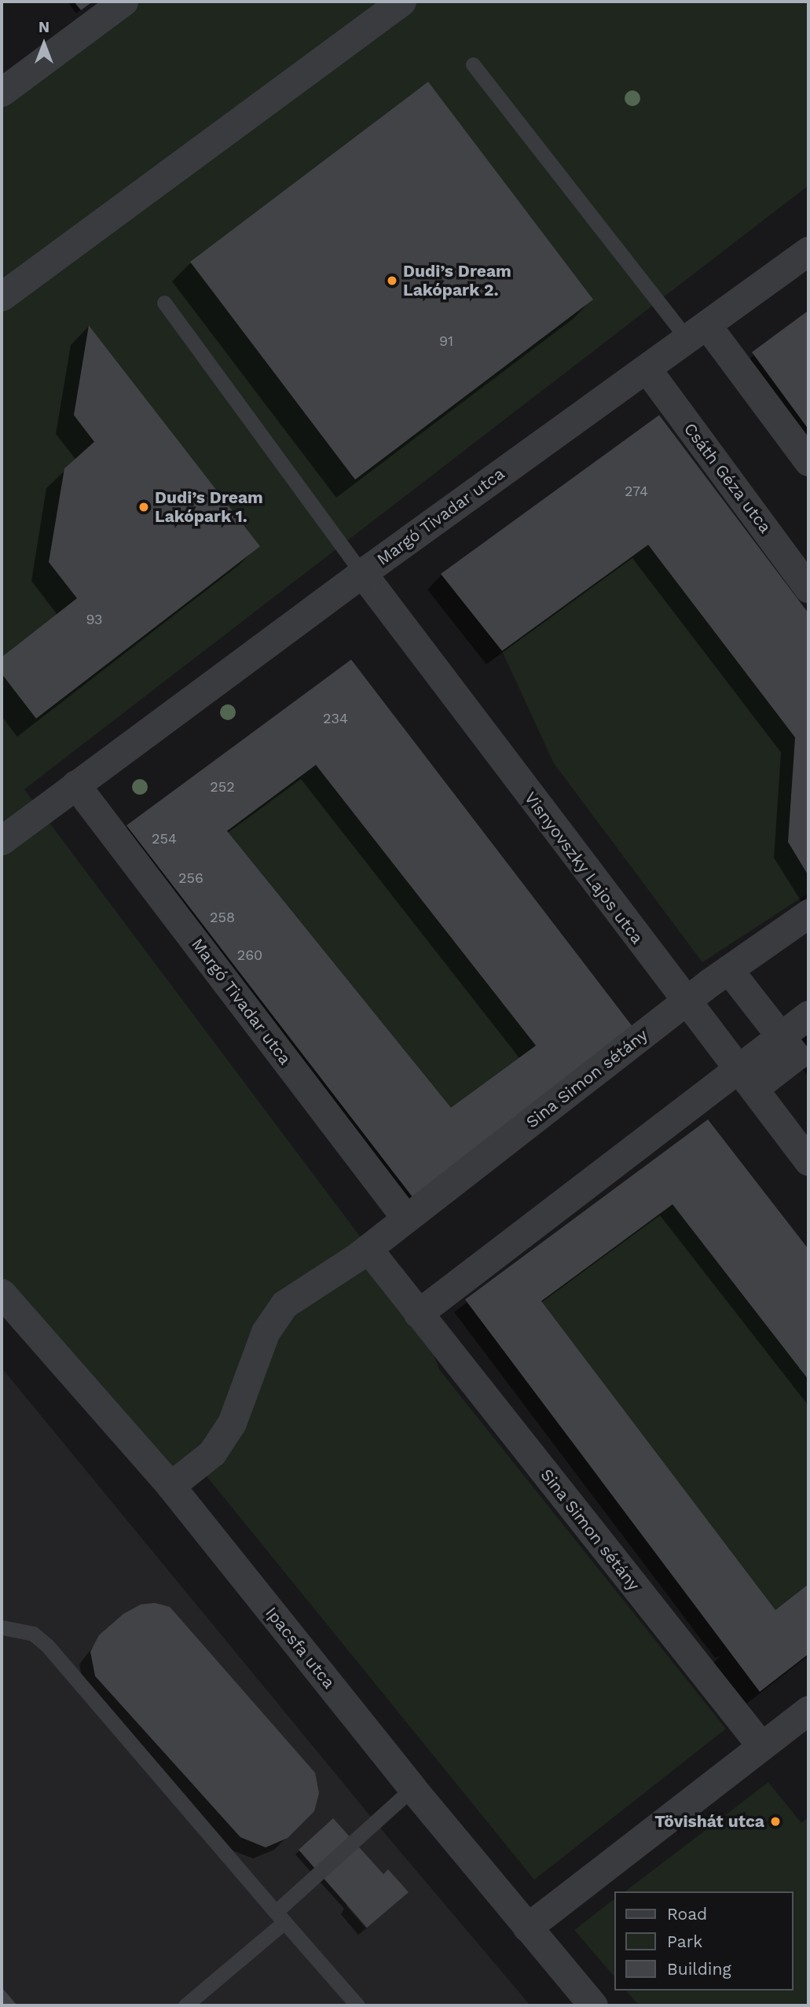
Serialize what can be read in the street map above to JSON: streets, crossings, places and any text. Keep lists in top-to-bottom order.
{
  "streets": {
    "street": [
      "Csáth Géza utca",
      "Margó Tivadar utca",
      "Visnyovszky Lajos utca",
      "Sina Simon sétány",
      "Ipacsfa utca"
    ]
  },
  "crossings": [
    ["Csáth Géza utca", "Margó Tivadar utca"],
    ["Margó Tivadar utca", "Visnyovszky Lajos utca"],
    ["Margó Tivadar utca", "Sina Simon sétány"],
    ["Visnyovszky Lajos utca", "Sina Simon sétány"],
    ["Sina Simon sétány", "Ipacsfa utca"]
  ],
  "places": ["Dudi’s Dream Lakópark 2.", "Dudi’s Dream Lakópark 1.", "Tövishát utca"],
  "house_numbers": [
    "91",
    "274",
    "93",
    "234",
    "252",
    "254",
    "256",
    "258",
    "260"
  ],
  "legend": ["Road", "Park", "Building"],
  "north": "top"
}
